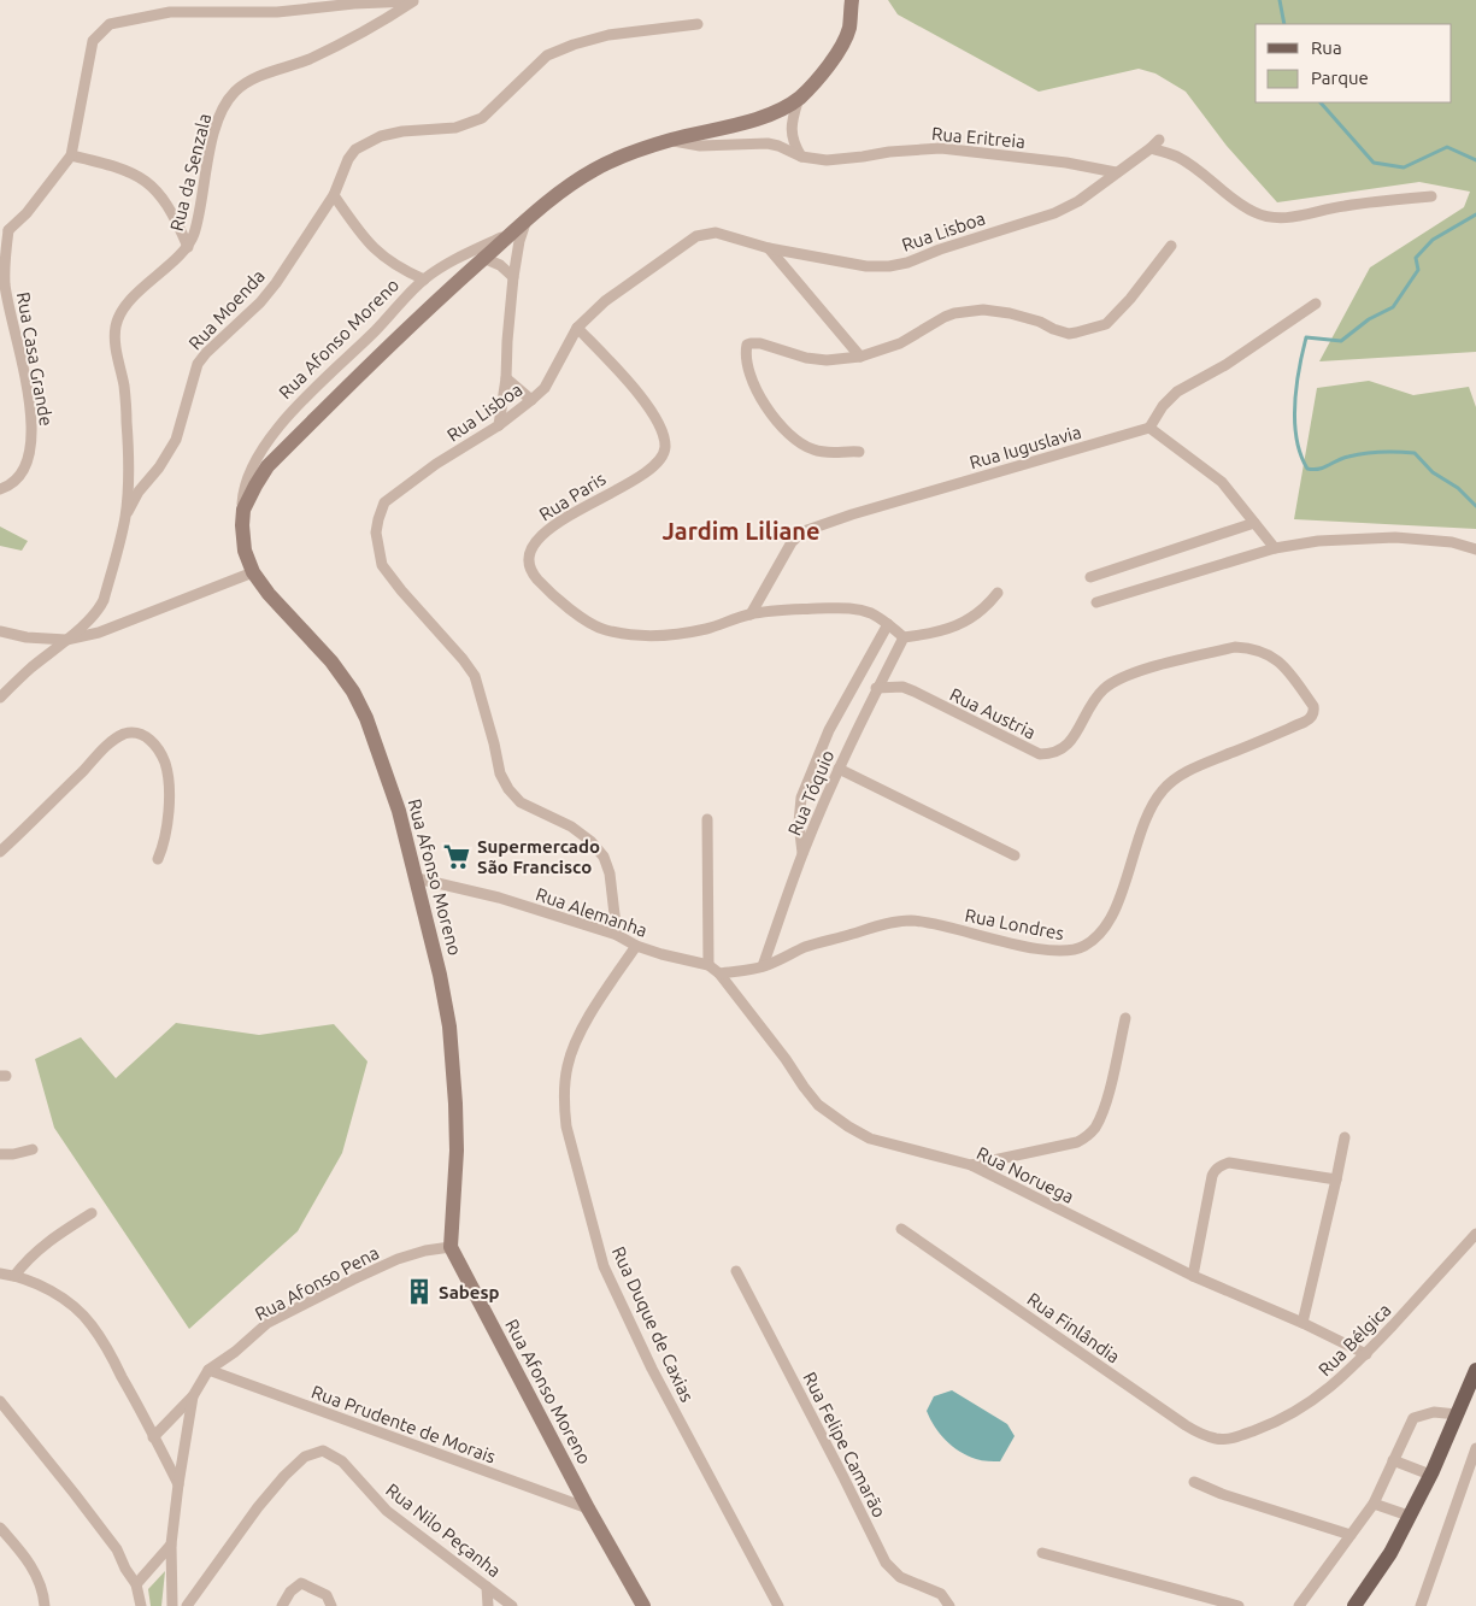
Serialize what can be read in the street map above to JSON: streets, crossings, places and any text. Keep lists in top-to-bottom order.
{
  "streets": {
    "main road": ["Rua Afonso Moreno"],
    "street": [
      "Rua Eritreia",
      "Rua da Senzala",
      "Rua Lisboa",
      "Rua Moenda",
      "Rua Casa Grande",
      "Rua Iuguslavia",
      "Rua Paris",
      "Rua Austria",
      "Rua Tóquio",
      "Rua Alemanha",
      "Rua Londres",
      "Rua Noruega",
      "Rua Afonso Pena",
      "Rua Duque de Caxias",
      "Rua Finlândia",
      "Rua Bélgica",
      "Rua Prudente de Morais",
      "Rua Felipe Camarão",
      "Rua Nilo Peçanha"
    ]
  },
  "crossings": [
    ["Rua Eritreia", "Rua Lisboa"],
    ["Rua Eritreia", "Rua Afonso Moreno"],
    ["Rua da Senzala", "Rua Moenda"],
    ["Rua Lisboa", "Rua Paris"],
    ["Rua Lisboa", "Rua Alemanha"],
    ["Rua Afonso Moreno", "Rua Alemanha"],
    ["Rua Afonso Moreno", "Rua Afonso Pena"],
    ["Rua Afonso Moreno", "Rua Prudente de Morais"],
    ["Rua Iuguslavia", "Rua Paris"],
    ["Rua Austria", "Rua Tóquio"],
    ["Rua Austria", "Rua Londres"],
    ["Rua Tóquio", "Rua Londres"],
    ["Rua Alemanha", "Rua Londres"],
    ["Rua Alemanha", "Rua Noruega"],
    ["Rua Alemanha", "Rua Duque de Caxias"],
    ["Rua Londres", "Rua Noruega"],
    ["Rua Noruega", "Rua Bélgica"],
    ["Rua Afonso Pena", "Rua Prudente de Morais"],
    ["Rua Finlândia", "Rua Bélgica"]
  ],
  "districts": ["Jardim Liliane"],
  "places": {
    "supermarket": ["Supermercado São Francisco"],
    "building": ["Sabesp"]
  },
  "legend": ["Rua", "Parque"]
}
